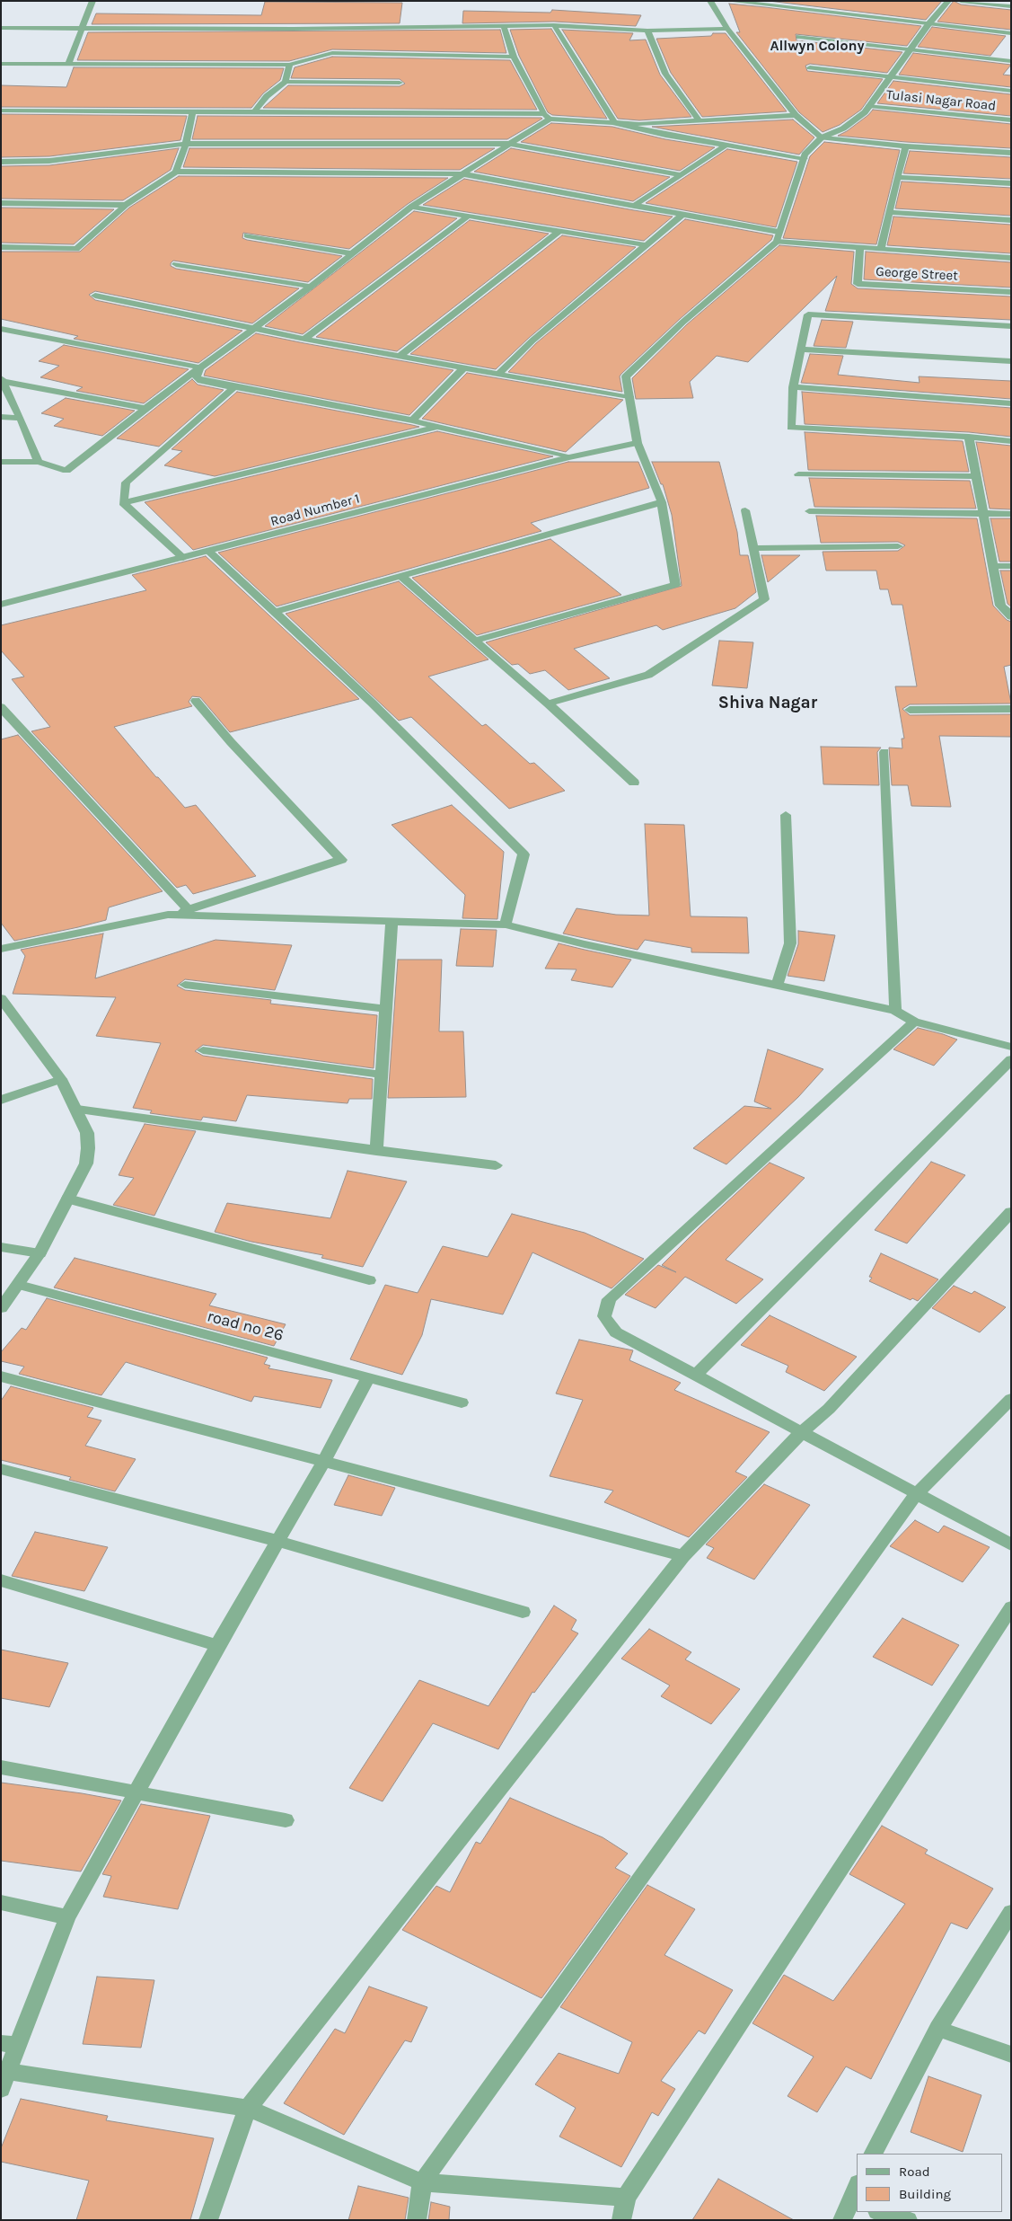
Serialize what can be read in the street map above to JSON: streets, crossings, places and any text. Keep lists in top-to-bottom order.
{
  "streets": {
    "street": [
      "Tulasi Nagar Road",
      "George Street",
      "Road Number 1",
      "road no 26"
    ]
  },
  "districts": ["Allwyn Colony", "Shiva Nagar"],
  "legend": ["Road", "Building"]
}
